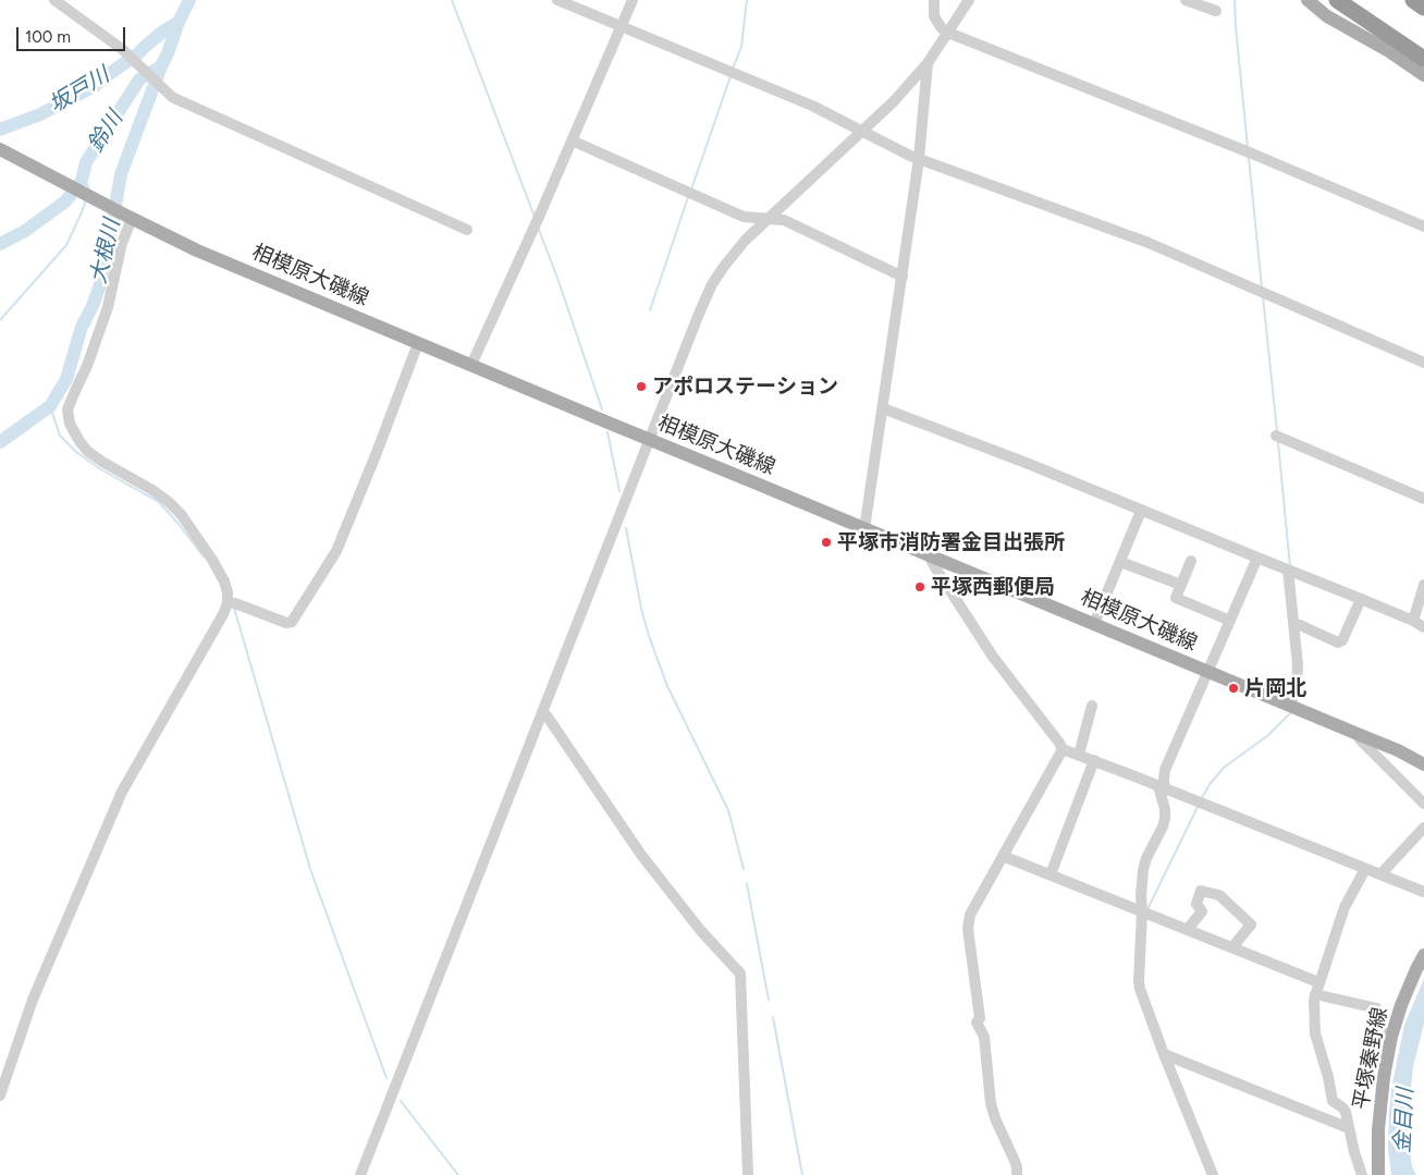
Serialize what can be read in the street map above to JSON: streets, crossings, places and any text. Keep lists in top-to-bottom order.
{
  "streets": {
    "main road": ["相模原大磯線", "平塚秦野線"]
  },
  "water": [
    "坂戸川",
    "鈴川",
    "大根川",
    "金目川"
  ],
  "places": [
    "アポロステーション",
    "平塚市消防署金目出張所",
    "平塚西郵便局",
    "片岡北"
  ],
  "scale_bar": "100 m"
}
